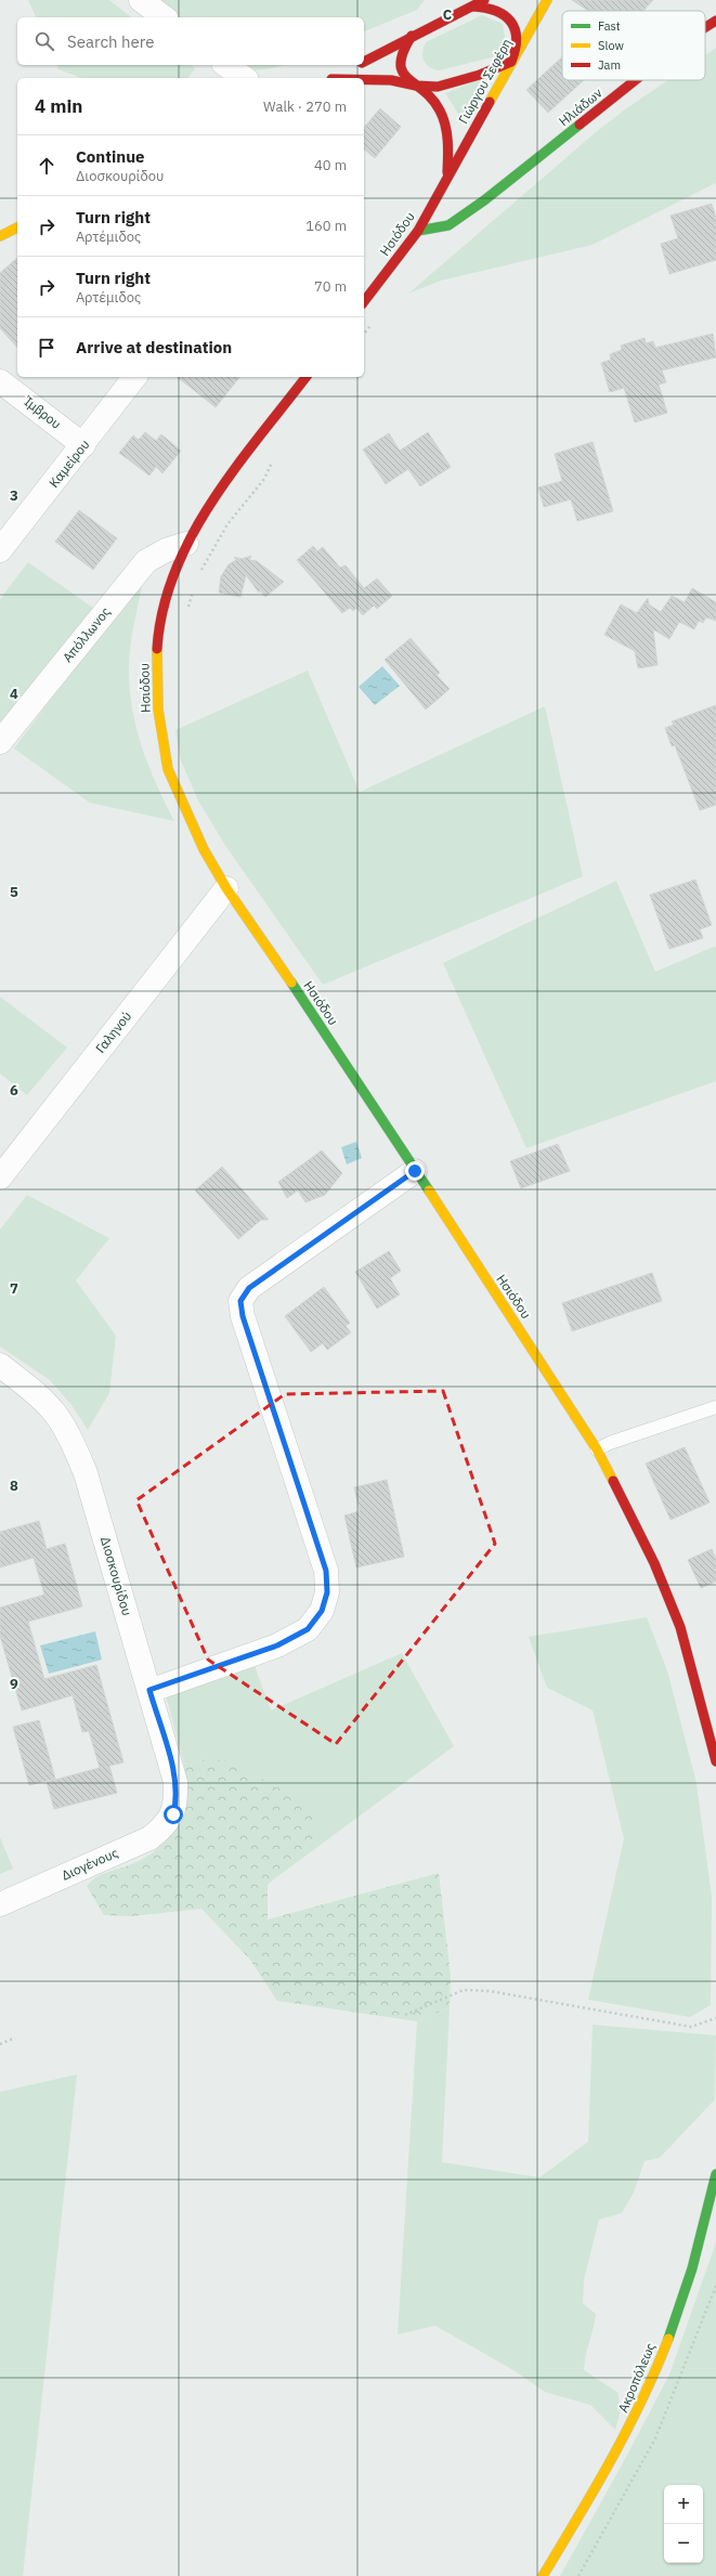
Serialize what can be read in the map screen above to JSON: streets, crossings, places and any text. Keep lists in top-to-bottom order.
{
  "streets": {
    "street": [
      "Γιώργου Σεφέρη",
      "Ηλιάδων",
      "Ησιόδου",
      "Ίμβρου",
      "Καμείρου",
      "Απόλλωνος",
      "Γαληνού",
      "Διοσκουρίδου",
      "Διογένους",
      "Ακροπόλεως"
    ]
  },
  "crossings": [
    ["Γιώργου Σεφέρη", "Ησιόδου"],
    ["Ηλιάδων", "Ησιόδου"],
    ["Ησιόδου", "Απόλλωνος"],
    ["Ησιόδου", "Γαληνού"],
    ["Ίμβρου", "Καμείρου"],
    ["Διοσκουρίδου", "Διογένους"]
  ],
  "legend": ["Fast", "Slow", "Jam"],
  "page": {
    "search": "Search here",
    "heading": ["4 min", "Walk · 270 m"],
    "list": [
      ["Continue", "Διοσκουρίδου", "40 m"],
      ["Turn right", "Αρτέμιδος", "160 m"],
      ["Turn right", "Αρτέμιδος", "70 m"],
      "Arrive at destination"
    ],
    "map_buttons": ["+", "−"]
  },
  "grid": {
    "columns": ["C"],
    "rows": [
      "3",
      "4",
      "5",
      "6",
      "7",
      "8",
      "9"
    ]
  }
}
